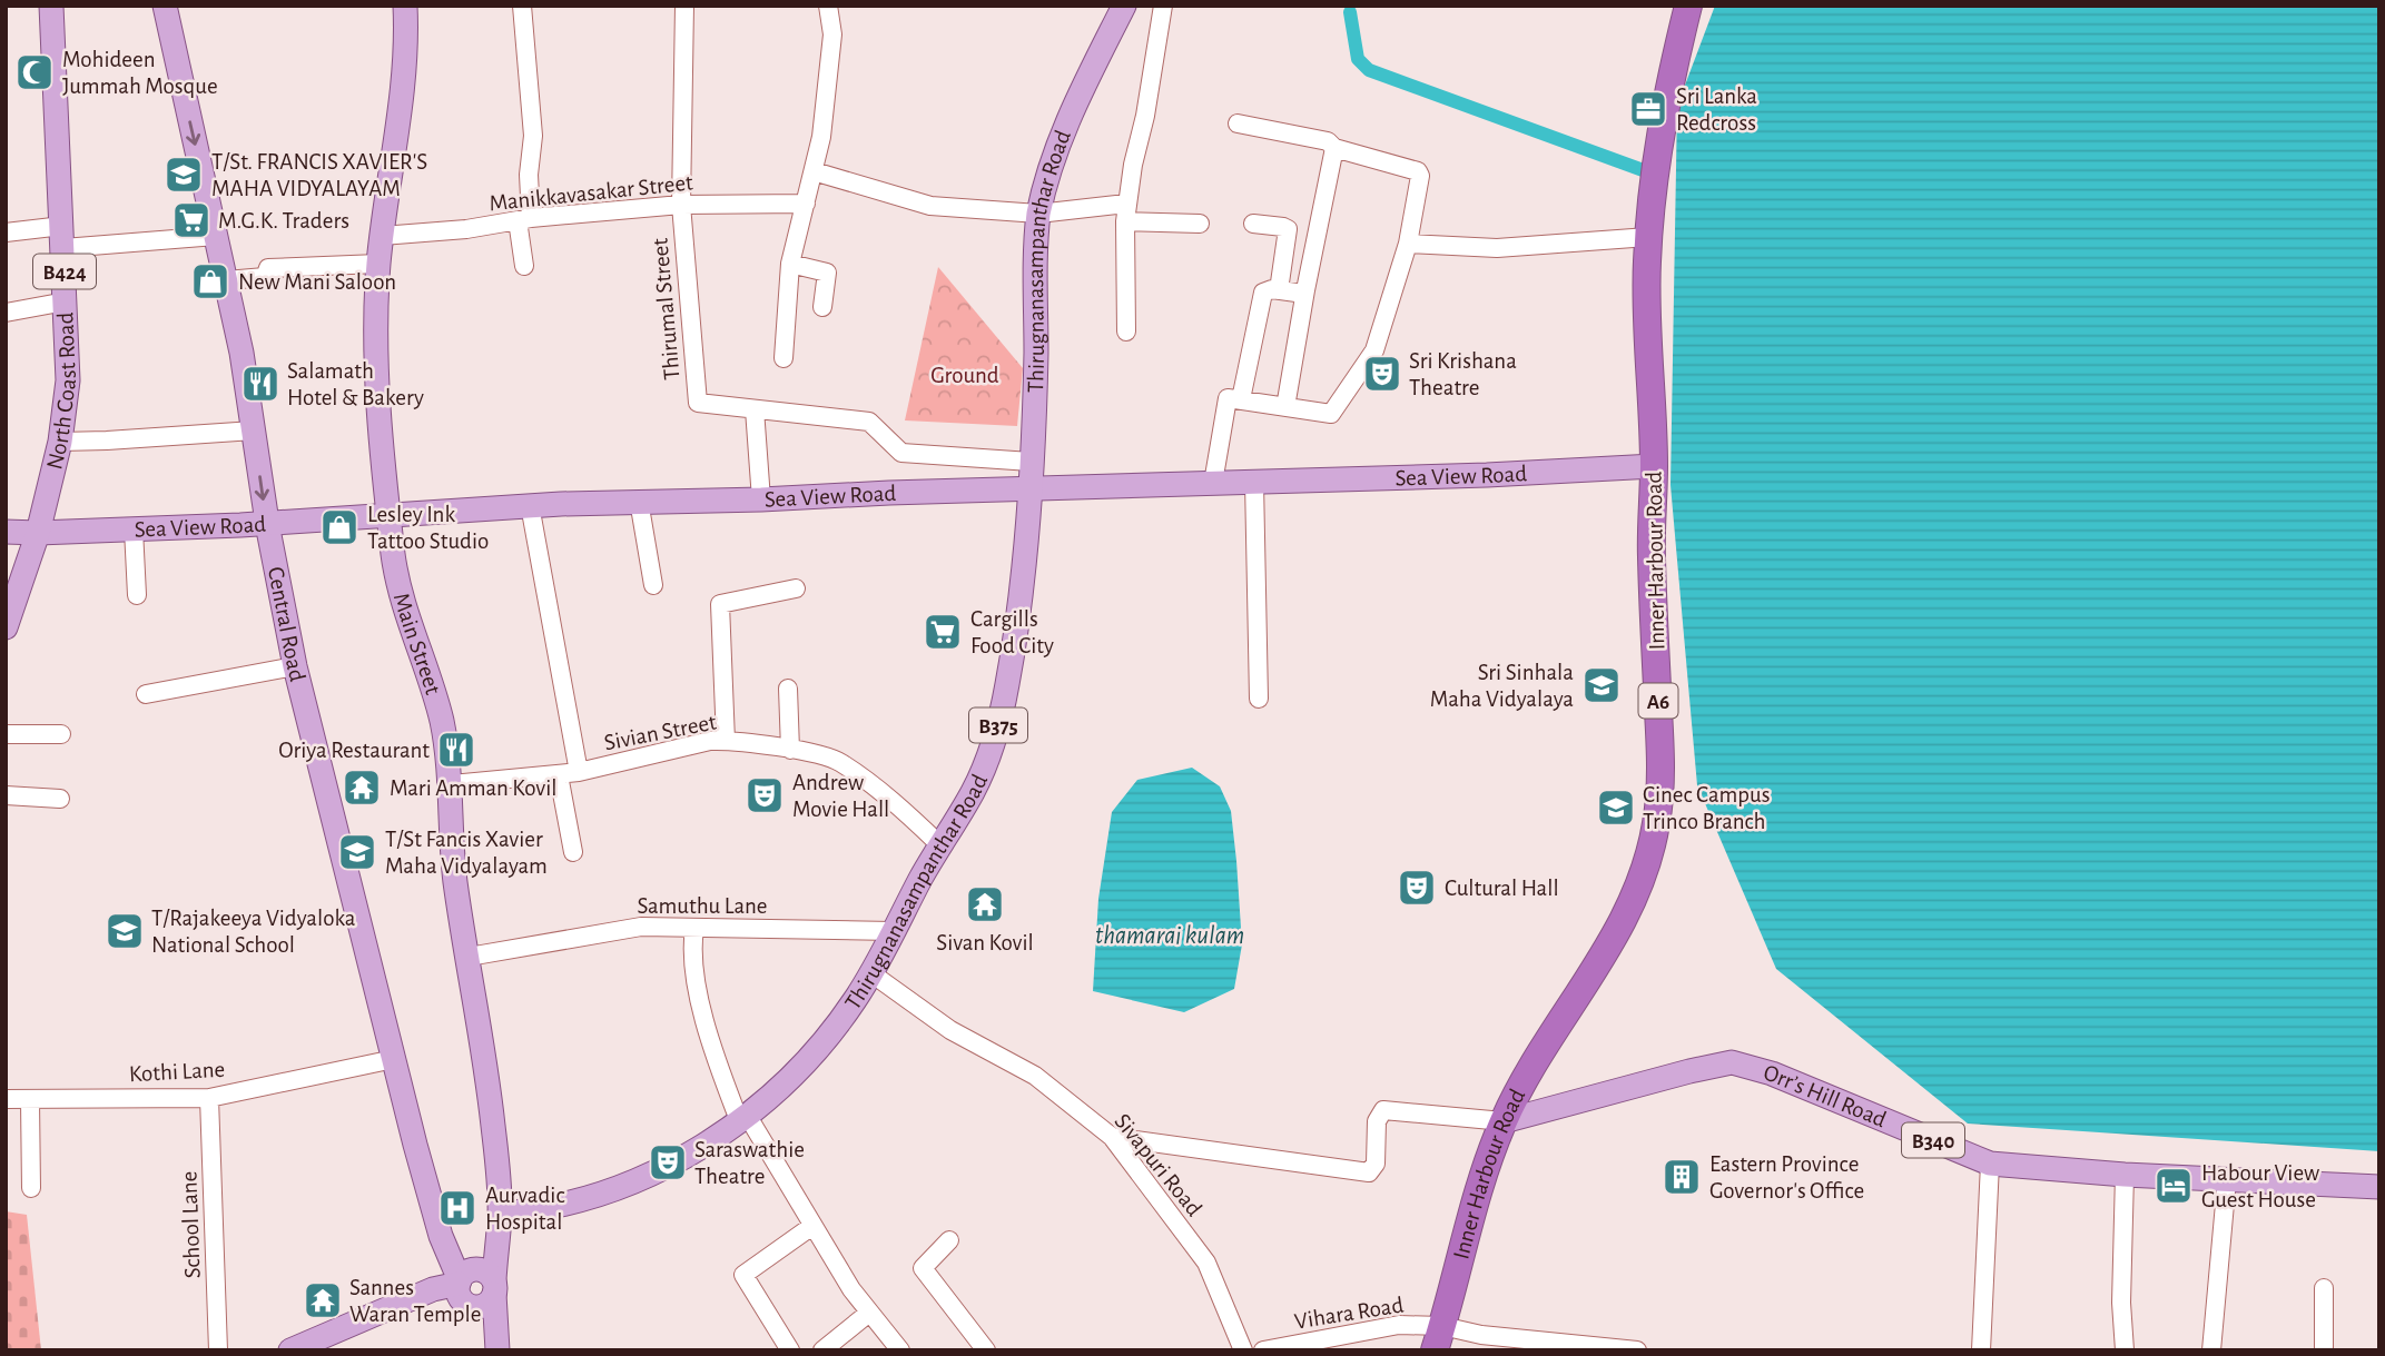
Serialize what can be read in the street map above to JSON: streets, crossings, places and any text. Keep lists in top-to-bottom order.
{
  "streets": {
    "highway": ["Inner Harbour Road", "A6"],
    "main road": [
      "Thirugnanasampanthar Road",
      "B424",
      "North Coast Road",
      "Sea View Road",
      "Central Road",
      "Main Street",
      "B375",
      "Orr’s Hill Road",
      "B340"
    ],
    "street": [
      "Manikkavasakar Street",
      "Thirumal Street",
      "Sivian Street",
      "Samuthu Lane",
      "Kothi Lane",
      "Sivapuri Road",
      "School Lane",
      "Vihara Road"
    ]
  },
  "crossings": [
    ["Manikkavasakar Street", "Thirumal Street"],
    ["Manikkavasakar Street", "Main Street"],
    ["Thirugnanasampanthar Road", "Thirumal Street"],
    ["Thirugnanasampanthar Road", "Sea View Road"],
    ["Thirugnanasampanthar Road", "Main Street"],
    ["Thirugnanasampanthar Road", "Sivian Street"],
    ["Thirugnanasampanthar Road", "Samuthu Lane"],
    ["Thirugnanasampanthar Road", "Sivapuri Road"],
    ["North Coast Road", "Sea View Road"],
    ["Sea View Road", "Inner Harbour Road"],
    ["Sea View Road", "Central Road"],
    ["Sea View Road", "Main Street"],
    ["Inner Harbour Road", "Orr’s Hill Road"],
    ["Inner Harbour Road", "Vihara Road"],
    ["Central Road", "Main Street"],
    ["Central Road", "Kothi Lane"],
    ["Main Street", "Sivian Street"],
    ["Main Street", "Samuthu Lane"],
    ["Kothi Lane", "School Lane"]
  ],
  "water": ["thamarai kulam"],
  "parks": ["Ground"],
  "places": {
    "mosque": ["Mohideen Jummah Mosque"],
    "office": ["Sri Lanka Redcross"],
    "school or university": [
      "T/St. FRANCIS XAVIER'S MAHA VIDYALAYAM",
      "Sri Sinhala Maha Vidyalaya",
      "Cinec Campus Trinco Branch",
      "T/St Fancis Xavier Maha Vidyalayam",
      "T/Rajakeeya Vidyaloka National School"
    ],
    "supermarket": ["M.G.K. Traders", "Cargills Food City"],
    "shop": ["New Mani Saloon", "Lesley Ink Tattoo Studio"],
    "theatre": [
      "Sri Krishana Theatre",
      "Andrew Movie Hall",
      "Cultural Hall",
      "Saraswathie Theatre"
    ],
    "restaurant": ["Salamath Hotel & Bakery", "Oriya Restaurant"],
    "temple": ["Mari Amman Kovil", "Sivan Kovil", "Sannes Waran Temple"],
    "building": ["Eastern Province Governor's Office"],
    "hotel": ["Habour View Guest House"],
    "hospital": ["Aurvadic Hospital"]
  }
}
